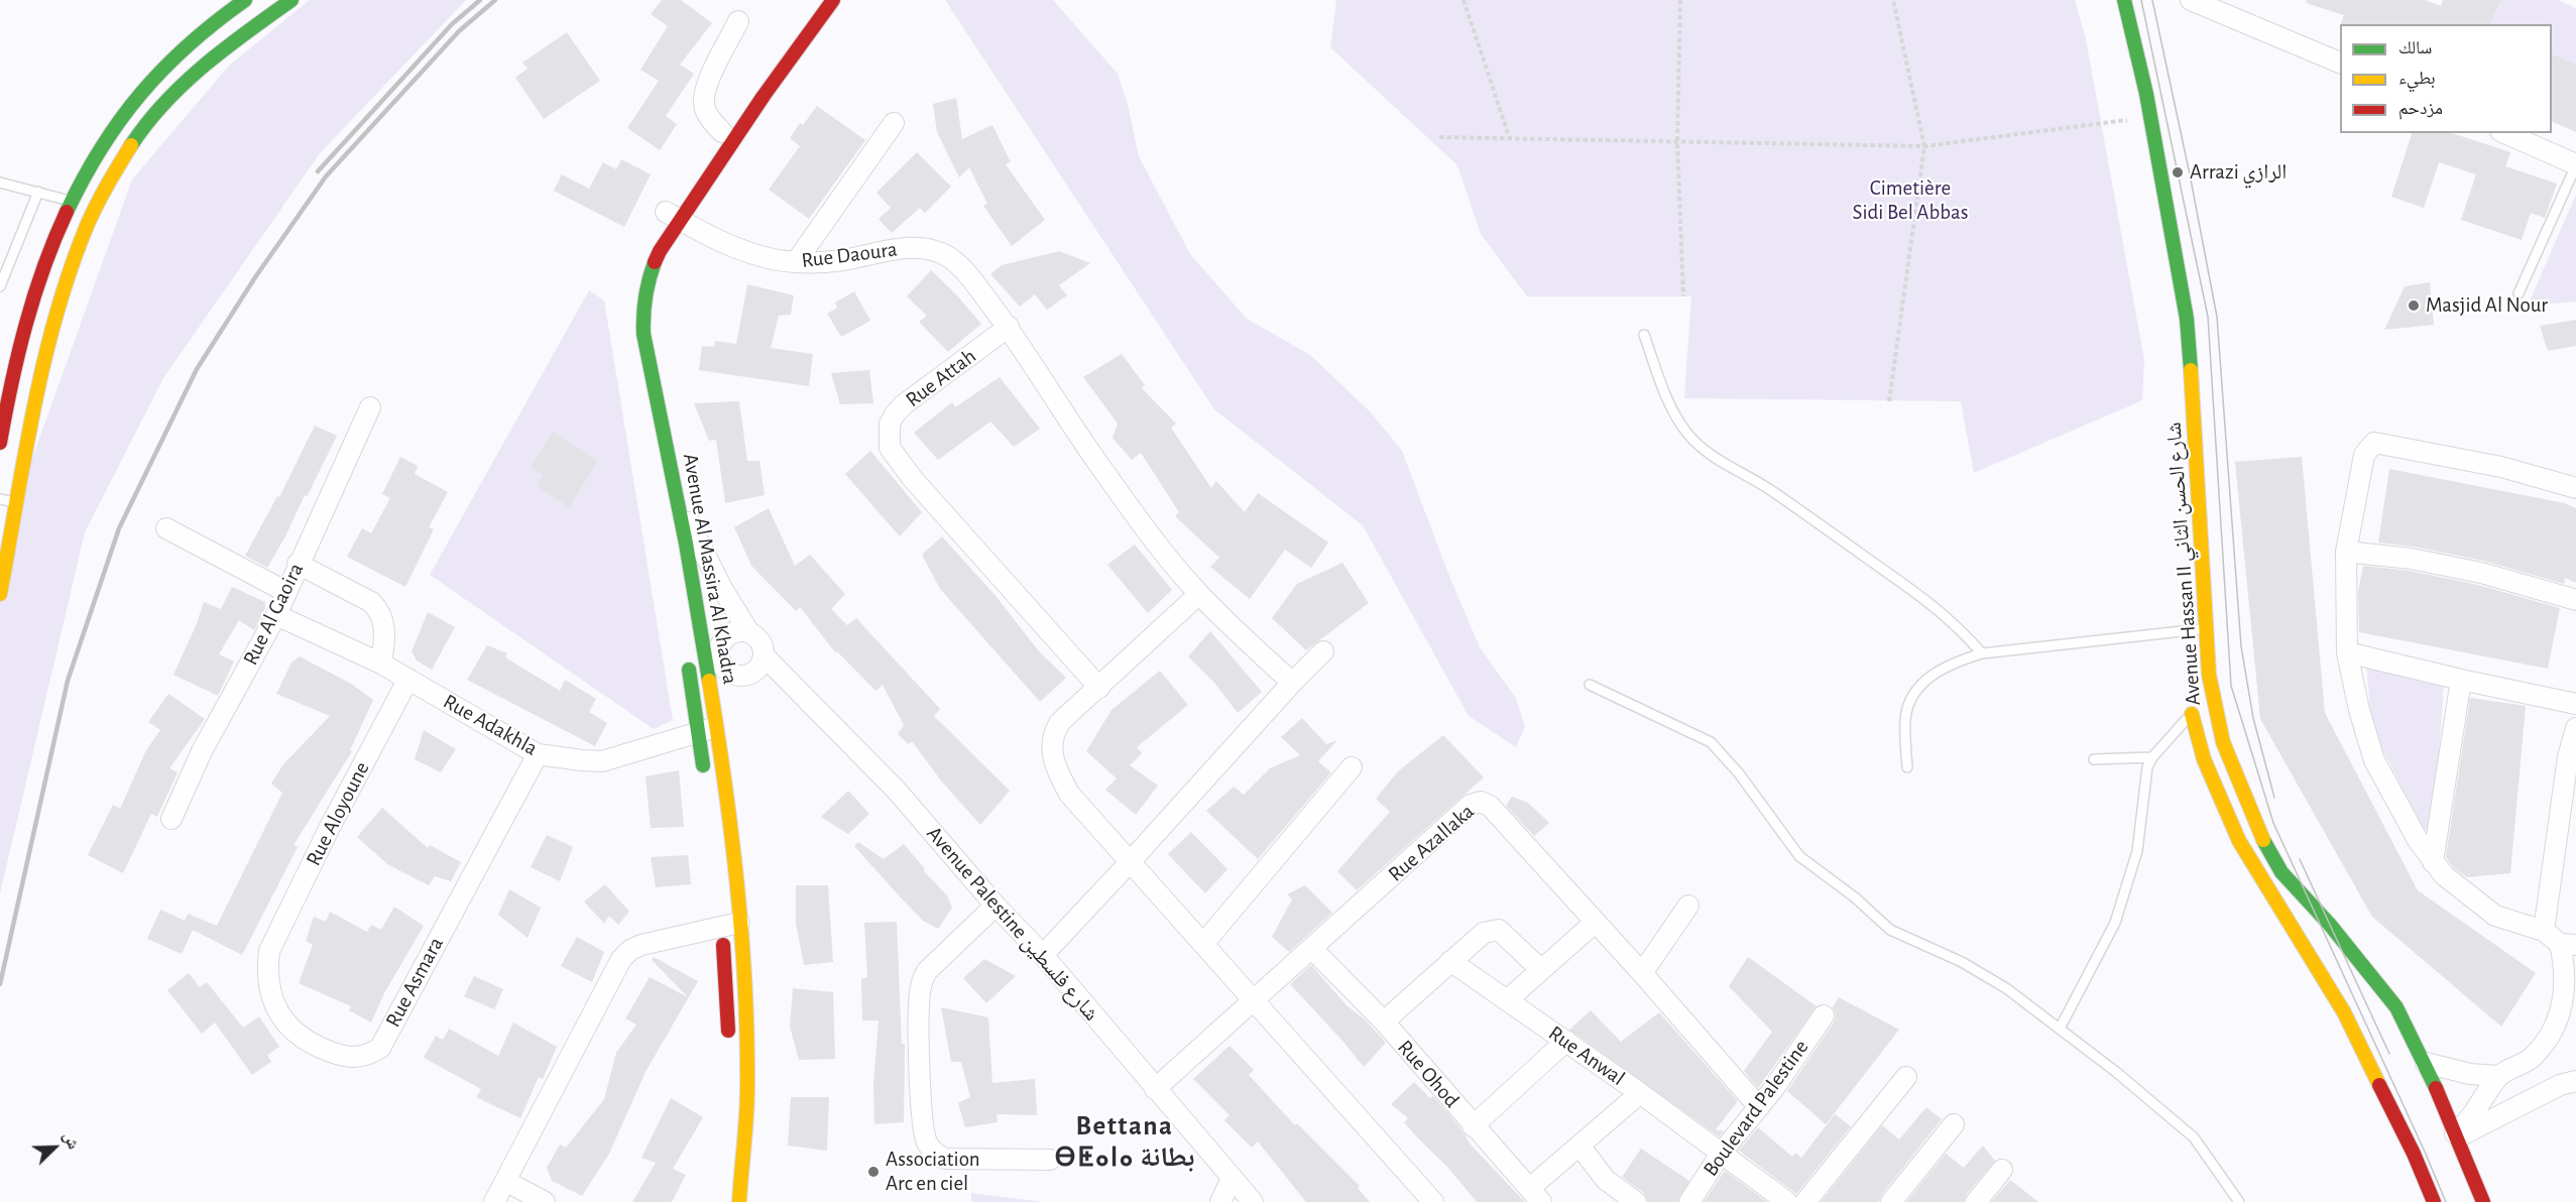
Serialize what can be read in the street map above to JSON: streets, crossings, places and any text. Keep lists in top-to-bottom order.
{
  "streets": {
    "main road": ["Avenue Hassan II شارع الحسن الثاني", "Avenue Al Massira Al Khadra"],
    "street": [
      "Rue Daoura",
      "Rue Attah",
      "Rue Al Gaoira",
      "Rue Adakhla",
      "Rue Aloyoune",
      "Rue Azallaka",
      "Avenue Palestine شارع فلسطين",
      "Rue Asmara",
      "Rue Anwal",
      "Rue Ohod",
      "Boulevard Palestine"
    ]
  },
  "crossings": [
    ["Rue Daoura", "Rue Attah"],
    ["Rue Daoura", "Avenue Al Massira Al Khadra"],
    ["Avenue Al Massira Al Khadra", "Rue Adakhla"],
    ["Rue Al Gaoira", "Rue Adakhla"],
    ["Rue Adakhla", "Rue Aloyoune"],
    ["Rue Adakhla", "Rue Asmara"],
    ["Rue Aloyoune", "Rue Asmara"],
    ["Rue Azallaka", "Avenue Palestine شارع فلسطين"],
    ["Rue Azallaka", "Rue Ohod"],
    ["Rue Azallaka", "Boulevard Palestine"],
    ["Rue Anwal", "Boulevard Palestine"]
  ],
  "districts": ["Bettana ⴱⵟⴰⵏⴰ بطانة"],
  "parks": ["Cimetière Sidi Bel Abbas"],
  "places": ["Arrazi الرازي", "Masjid Al Nour", "Association Arc en ciel"],
  "legend": ["سالك", "بطيء", "مزدحم"],
  "north": "top right"
}
